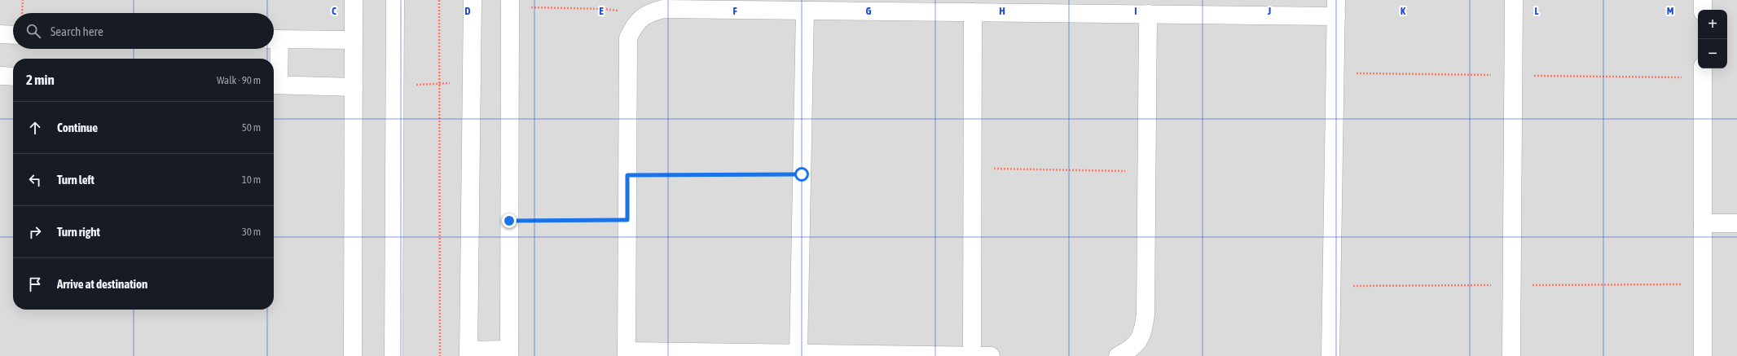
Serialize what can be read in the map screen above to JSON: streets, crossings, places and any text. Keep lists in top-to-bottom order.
{
  "page": {
    "map_buttons": ["+", "−"],
    "search": "Search here",
    "heading": ["2 min", "Walk · 90 m"],
    "list": [
      ["Continue", "50 m"],
      ["Turn left", "10 m"],
      ["Turn right", "30 m"],
      "Arrive at destination"
    ]
  },
  "grid": {
    "columns": [
      "C",
      "D",
      "E",
      "F",
      "G",
      "H",
      "I",
      "J",
      "K",
      "L",
      "M"
    ]
  }
}
